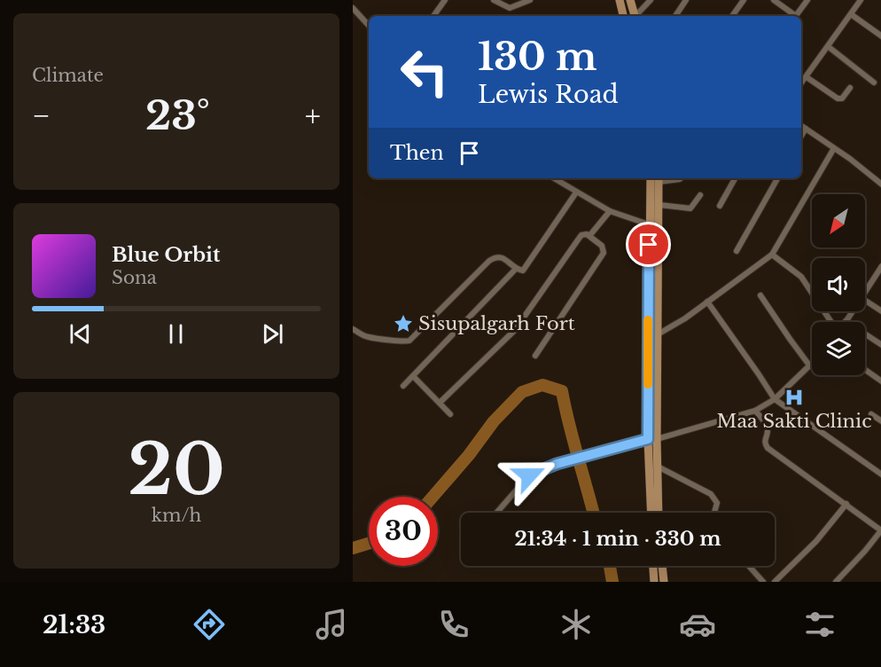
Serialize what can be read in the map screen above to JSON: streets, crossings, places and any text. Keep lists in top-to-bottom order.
{
  "places": {
    "place": ["Sisupalgarh Fort"],
    "hospital": ["Maa Sakti Clinic"]
  },
  "north": "bottom left",
  "page": {
    "tile": [
      "Climate",
      ["20", "km/h"]
    ],
    "turn": ["130 m", "Lewis Road"],
    "heat": ["−", "23°", "+"],
    "then": "Then",
    "song": ["Blue Orbit", "Sona"],
    "limit": "30",
    "trip": "21:34 · 1 min · 330 m",
    "tabs": "21:33"
  }
}
